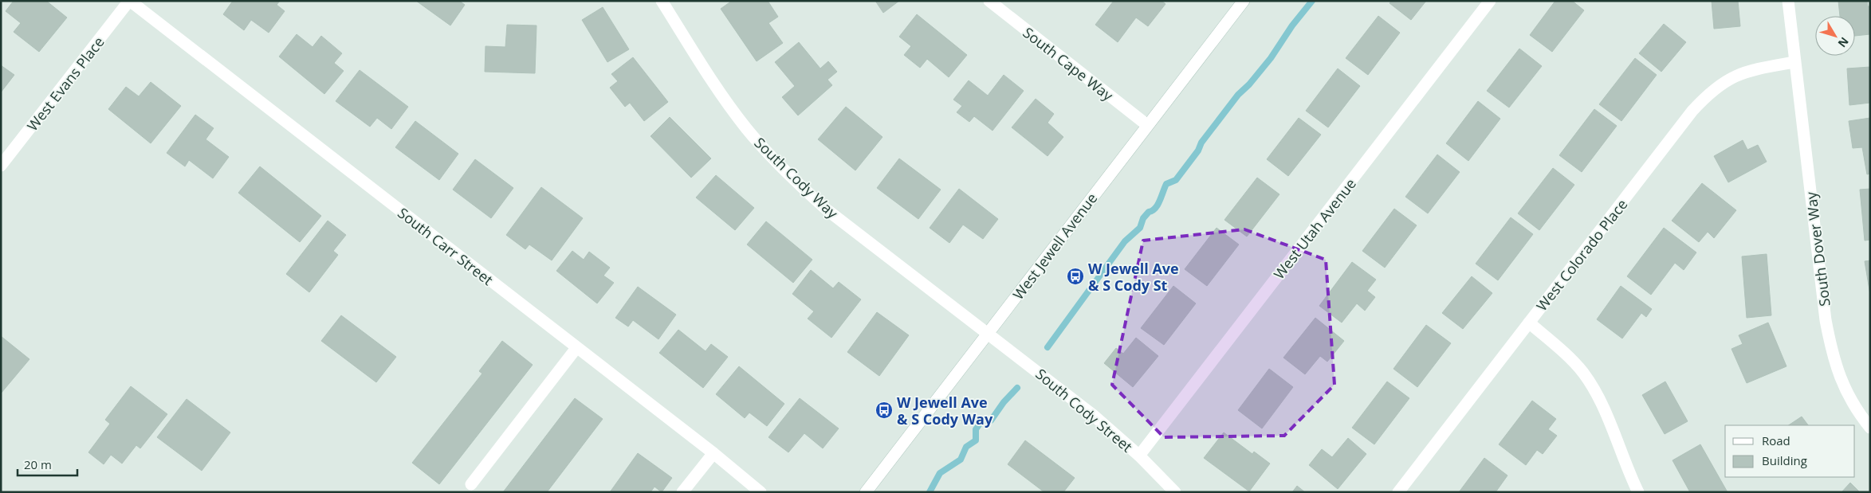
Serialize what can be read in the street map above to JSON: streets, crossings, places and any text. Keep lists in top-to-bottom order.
{
  "streets": {
    "street": [
      "South Cape Way",
      "West Evans Place",
      "South Cody Way",
      "West Utah Avenue",
      "South Carr Street",
      "West Jewell Avenue",
      "South Dover Way",
      "West Colorado Place",
      "South Cody Street"
    ]
  },
  "crossings": [
    ["South Cape Way", "West Jewell Avenue"],
    ["West Evans Place", "South Carr Street"],
    ["South Cody Way", "West Jewell Avenue"],
    ["South Cody Way", "South Cody Street"],
    ["West Utah Avenue", "South Cody Street"],
    ["West Jewell Avenue", "South Cody Street"],
    ["South Dover Way", "West Colorado Place"]
  ],
  "places": {
    "bus stop": ["W Jewell Ave & S Cody St", "W Jewell Ave & S Cody Way"]
  },
  "legend": ["Road", "Building"],
  "scale_bar": "20 m",
  "north": "bottom right"
}
